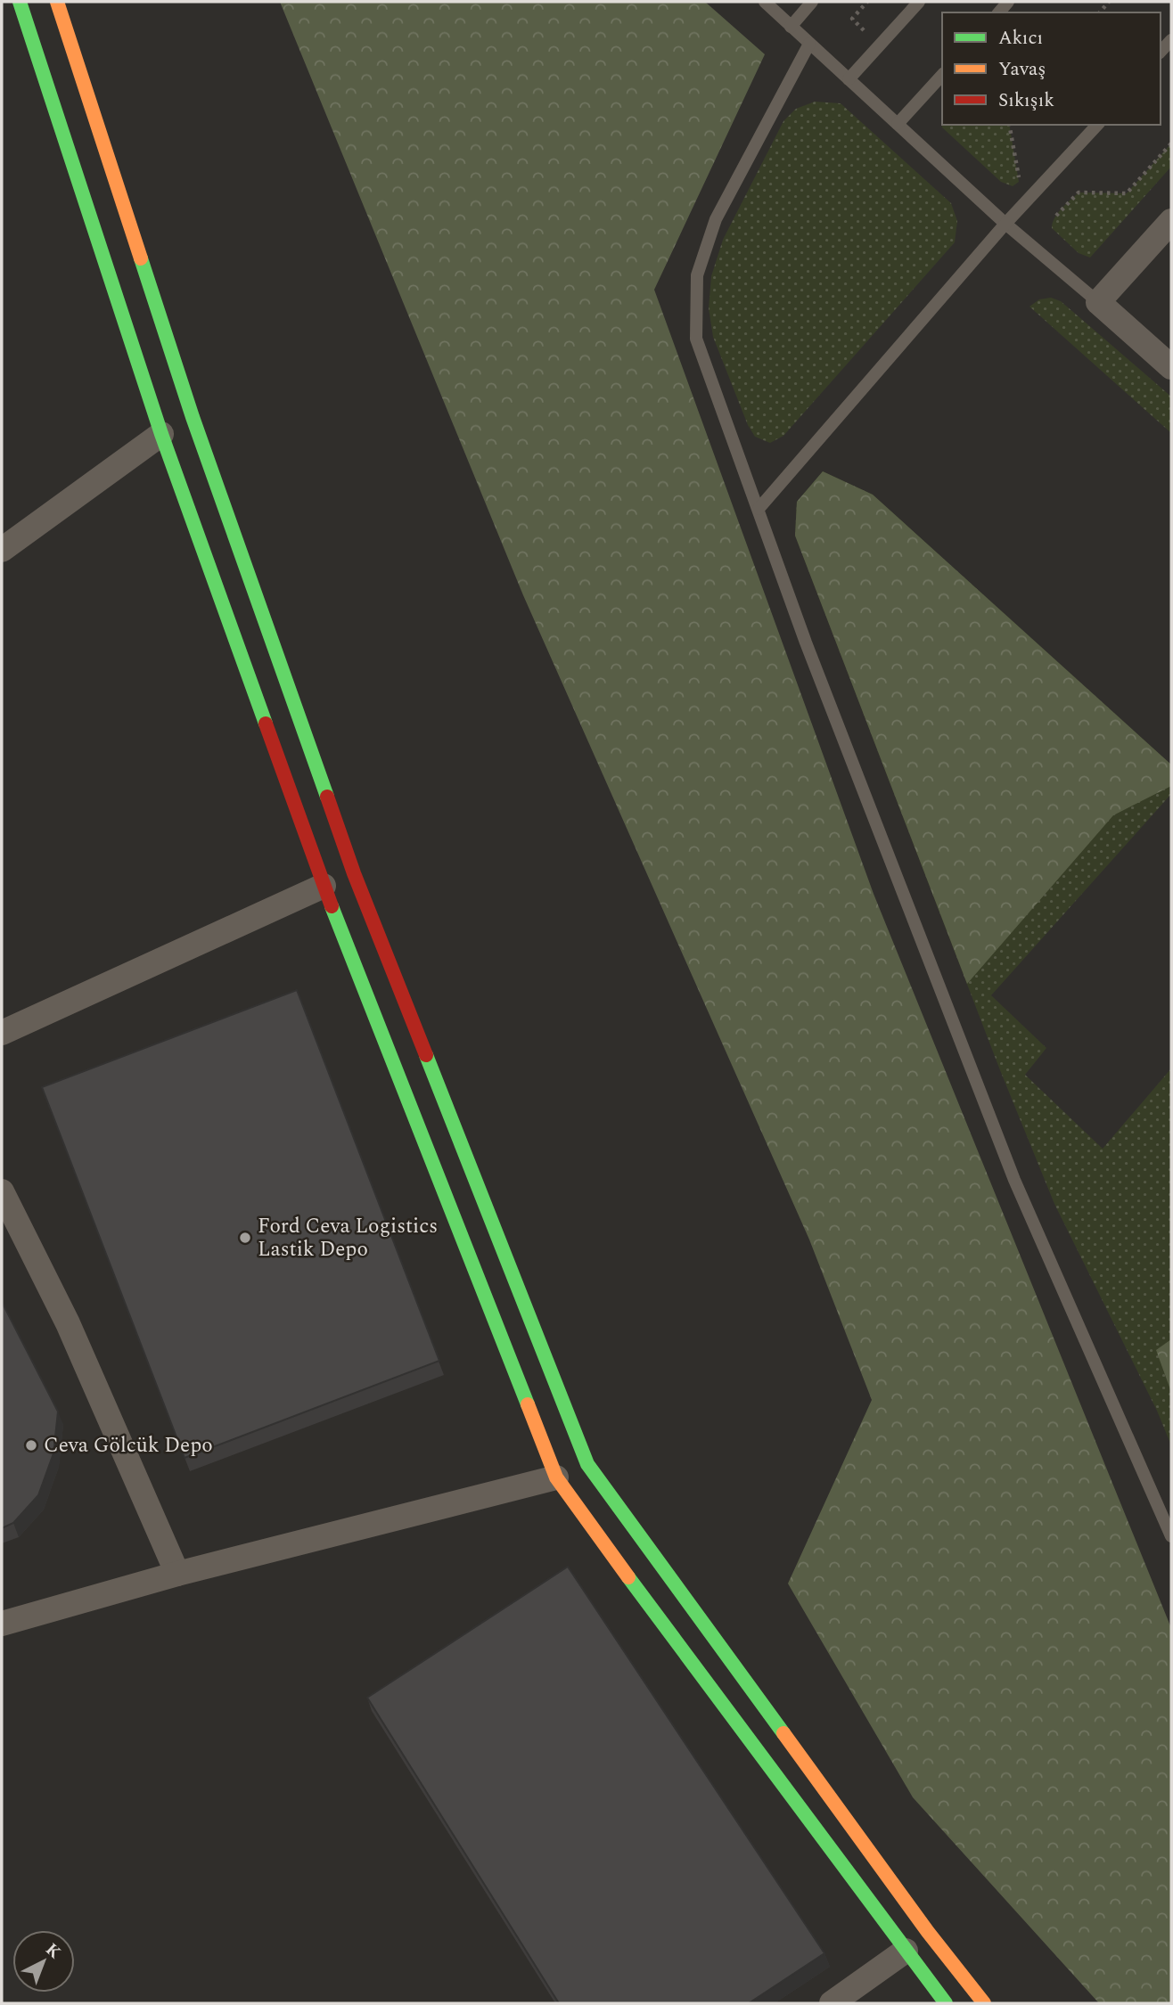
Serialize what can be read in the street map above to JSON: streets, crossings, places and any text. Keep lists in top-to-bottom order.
{
  "places": ["Ford Ceva Logistics Lastik Depo", "Ceva Gölcük Depo"],
  "legend": ["Akıcı", "Yavaş", "Sıkışık"],
  "north": "top right"
}
